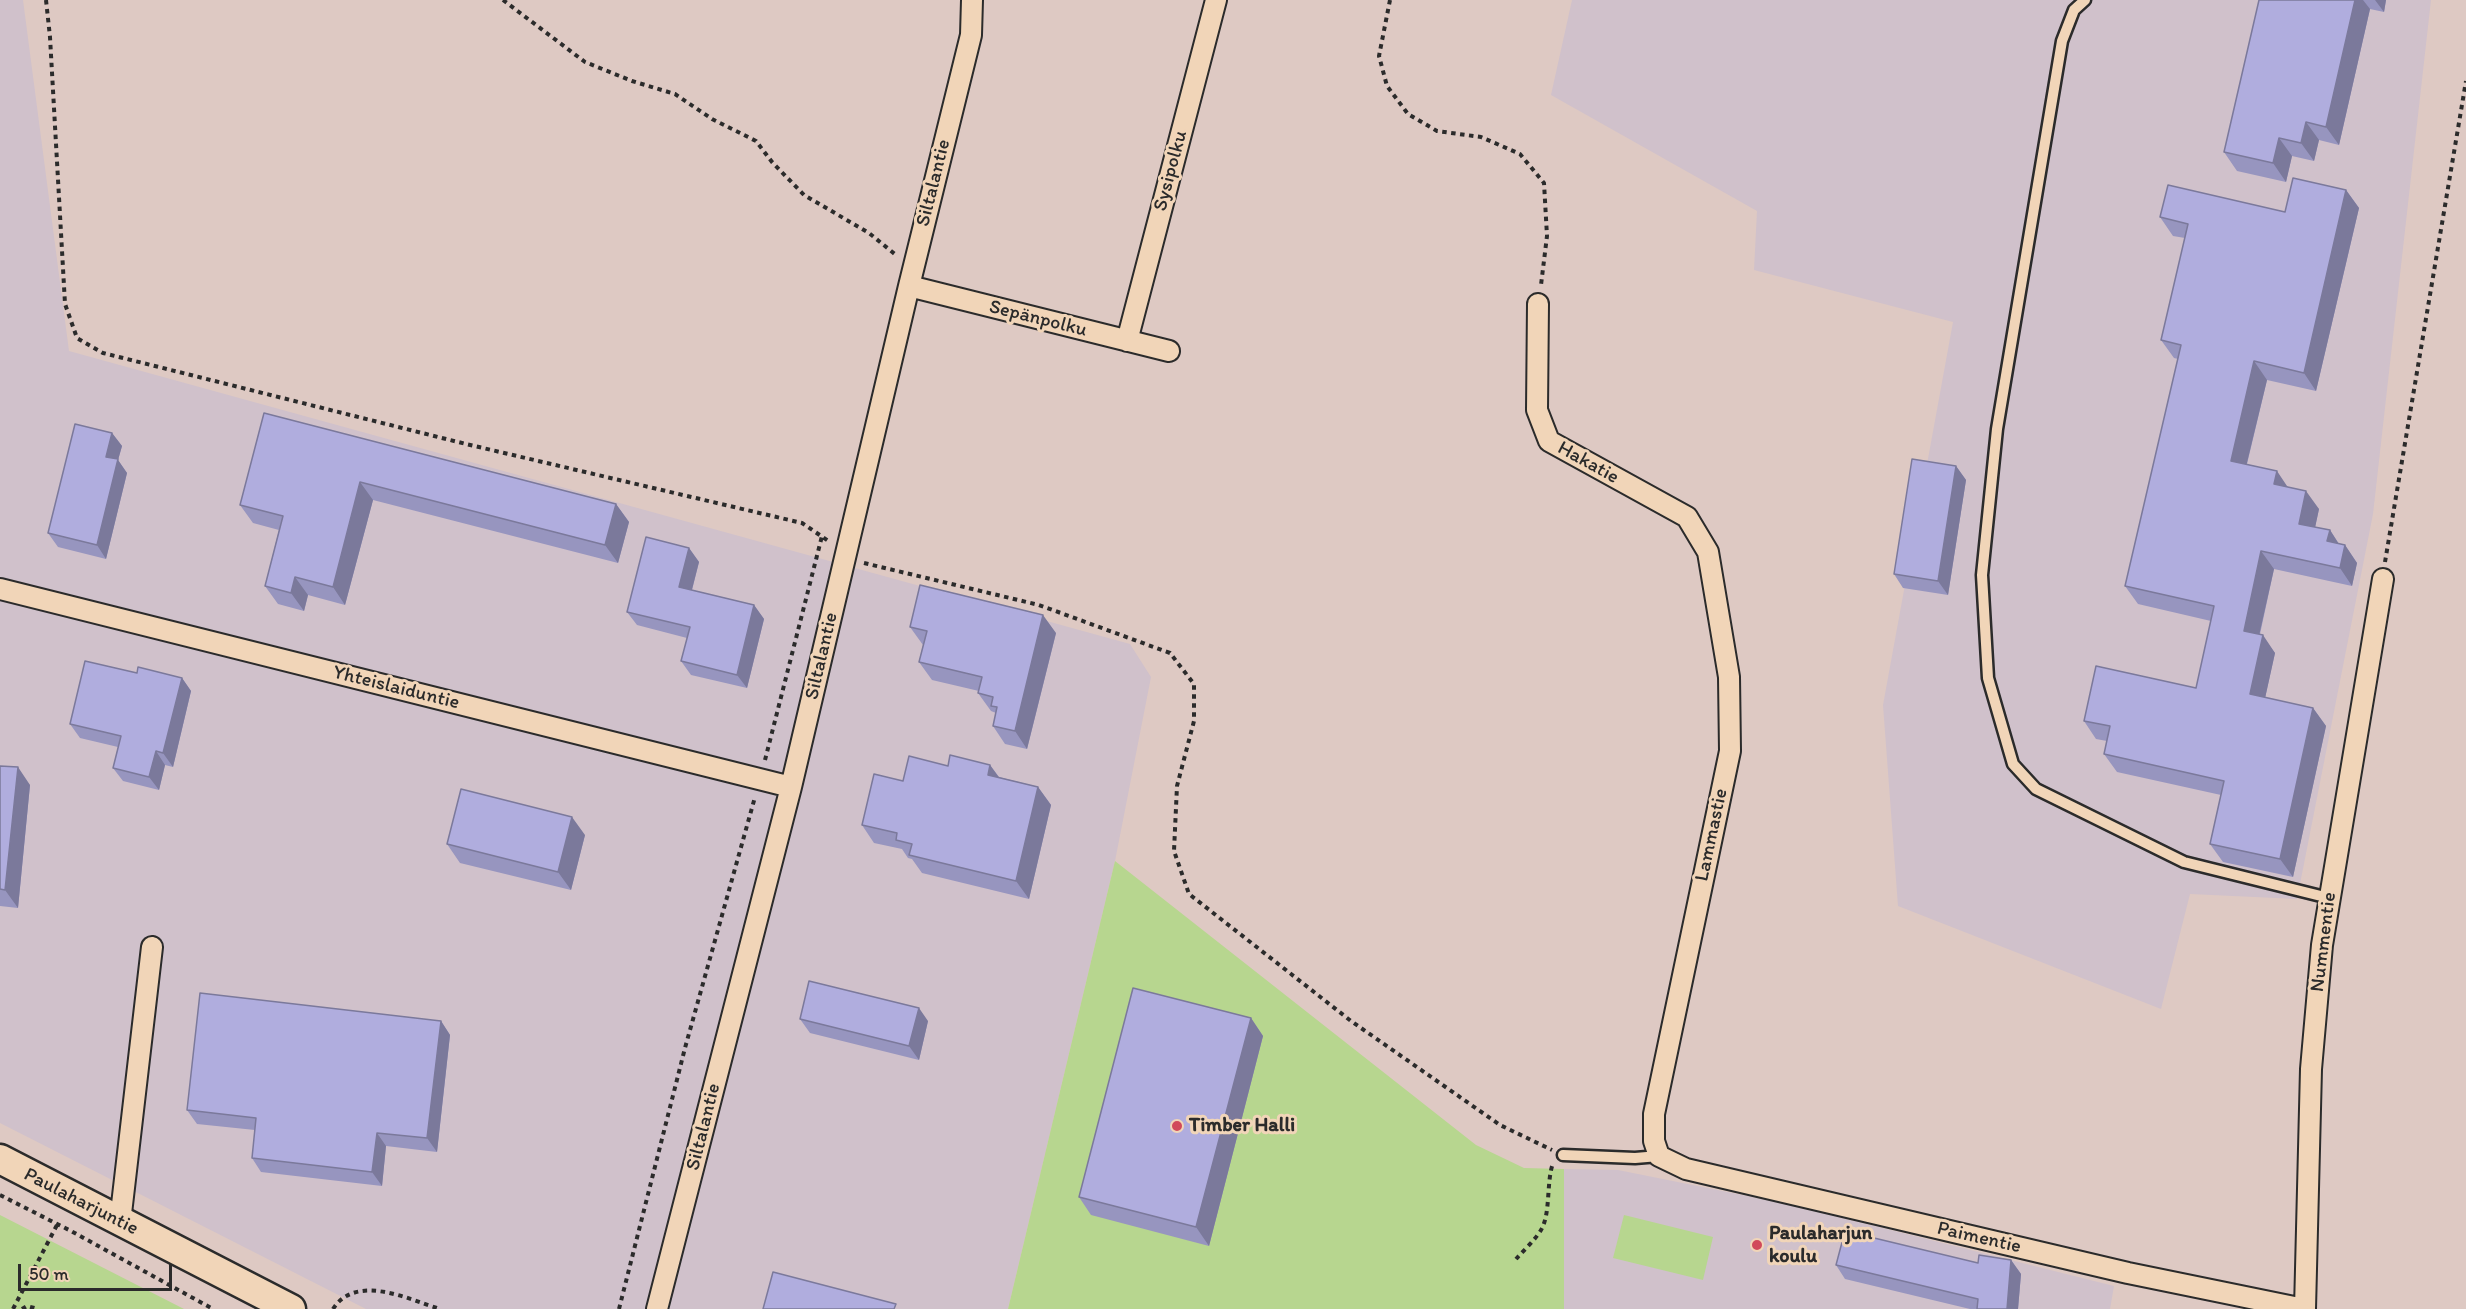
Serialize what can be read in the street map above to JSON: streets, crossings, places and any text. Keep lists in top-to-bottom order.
{
  "streets": {
    "main road": ["Paulaharjuntie"],
    "street": [
      "Sysipolku",
      "Siltalantie",
      "Sepänpolku",
      "Hakatie",
      "Yhteislaiduntie",
      "Lammastie",
      "Nummentie",
      "Paimentie"
    ]
  },
  "crossings": [
    ["Sysipolku", "Sepänpolku"],
    ["Siltalantie", "Sepänpolku"],
    ["Siltalantie", "Yhteislaiduntie"],
    ["Hakatie", "Lammastie"],
    ["Lammastie", "Paimentie"],
    ["Nummentie", "Paimentie"]
  ],
  "places": ["Timber Halli", "Paulaharjun koulu"],
  "scale_bar": "50 m"
}
